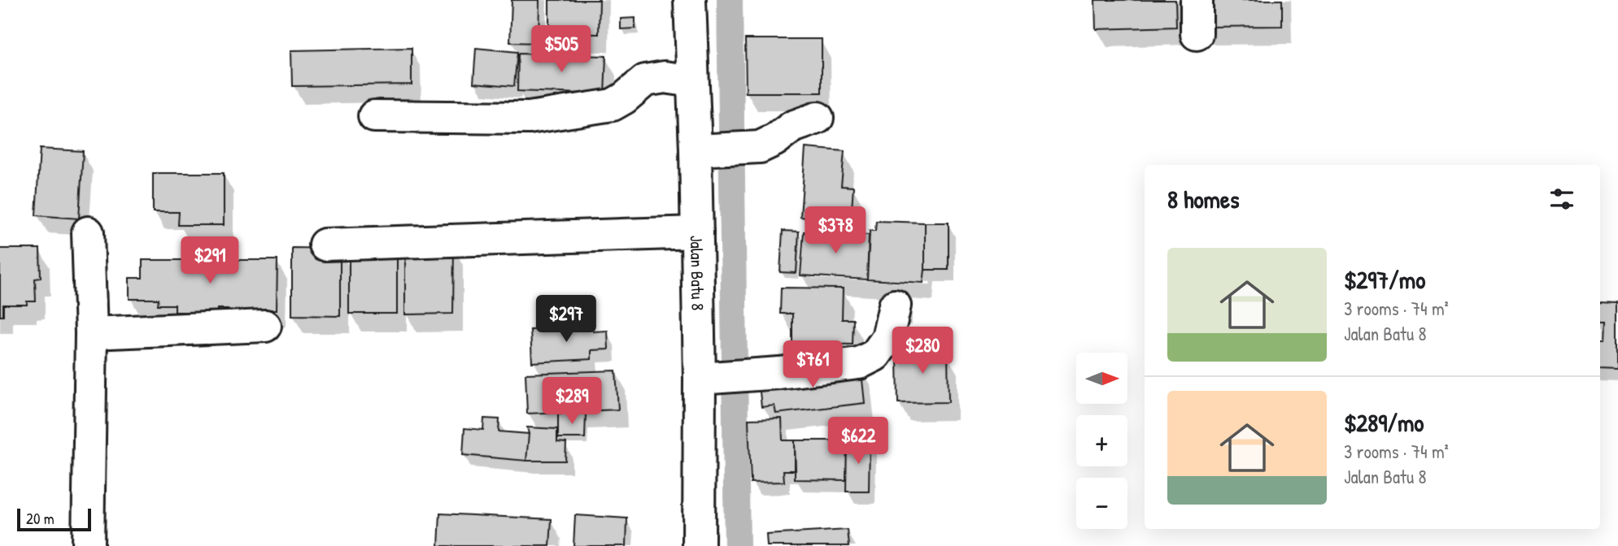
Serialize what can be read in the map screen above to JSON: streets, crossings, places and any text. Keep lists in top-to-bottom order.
{
  "streets": {
    "street": ["Jalan Batu 8"]
  },
  "scale_bar": "20 m",
  "north": "right",
  "page": {
    "price": [
      "$505",
      "$378",
      "$291",
      "$297",
      "$280",
      "$761",
      "$289",
      "$622"
    ],
    "heading": "8 homes",
    "list": [
      {
        "name": "$297/mo",
        "note": "3 rooms · 74 m² · Jalan Batu 8"
      },
      {
        "name": "$289/mo",
        "note": "3 rooms · 74 m² · Jalan Batu 8"
      }
    ],
    "map_buttons": ["+", "−"],
    "scale": "20 m"
  }
}
